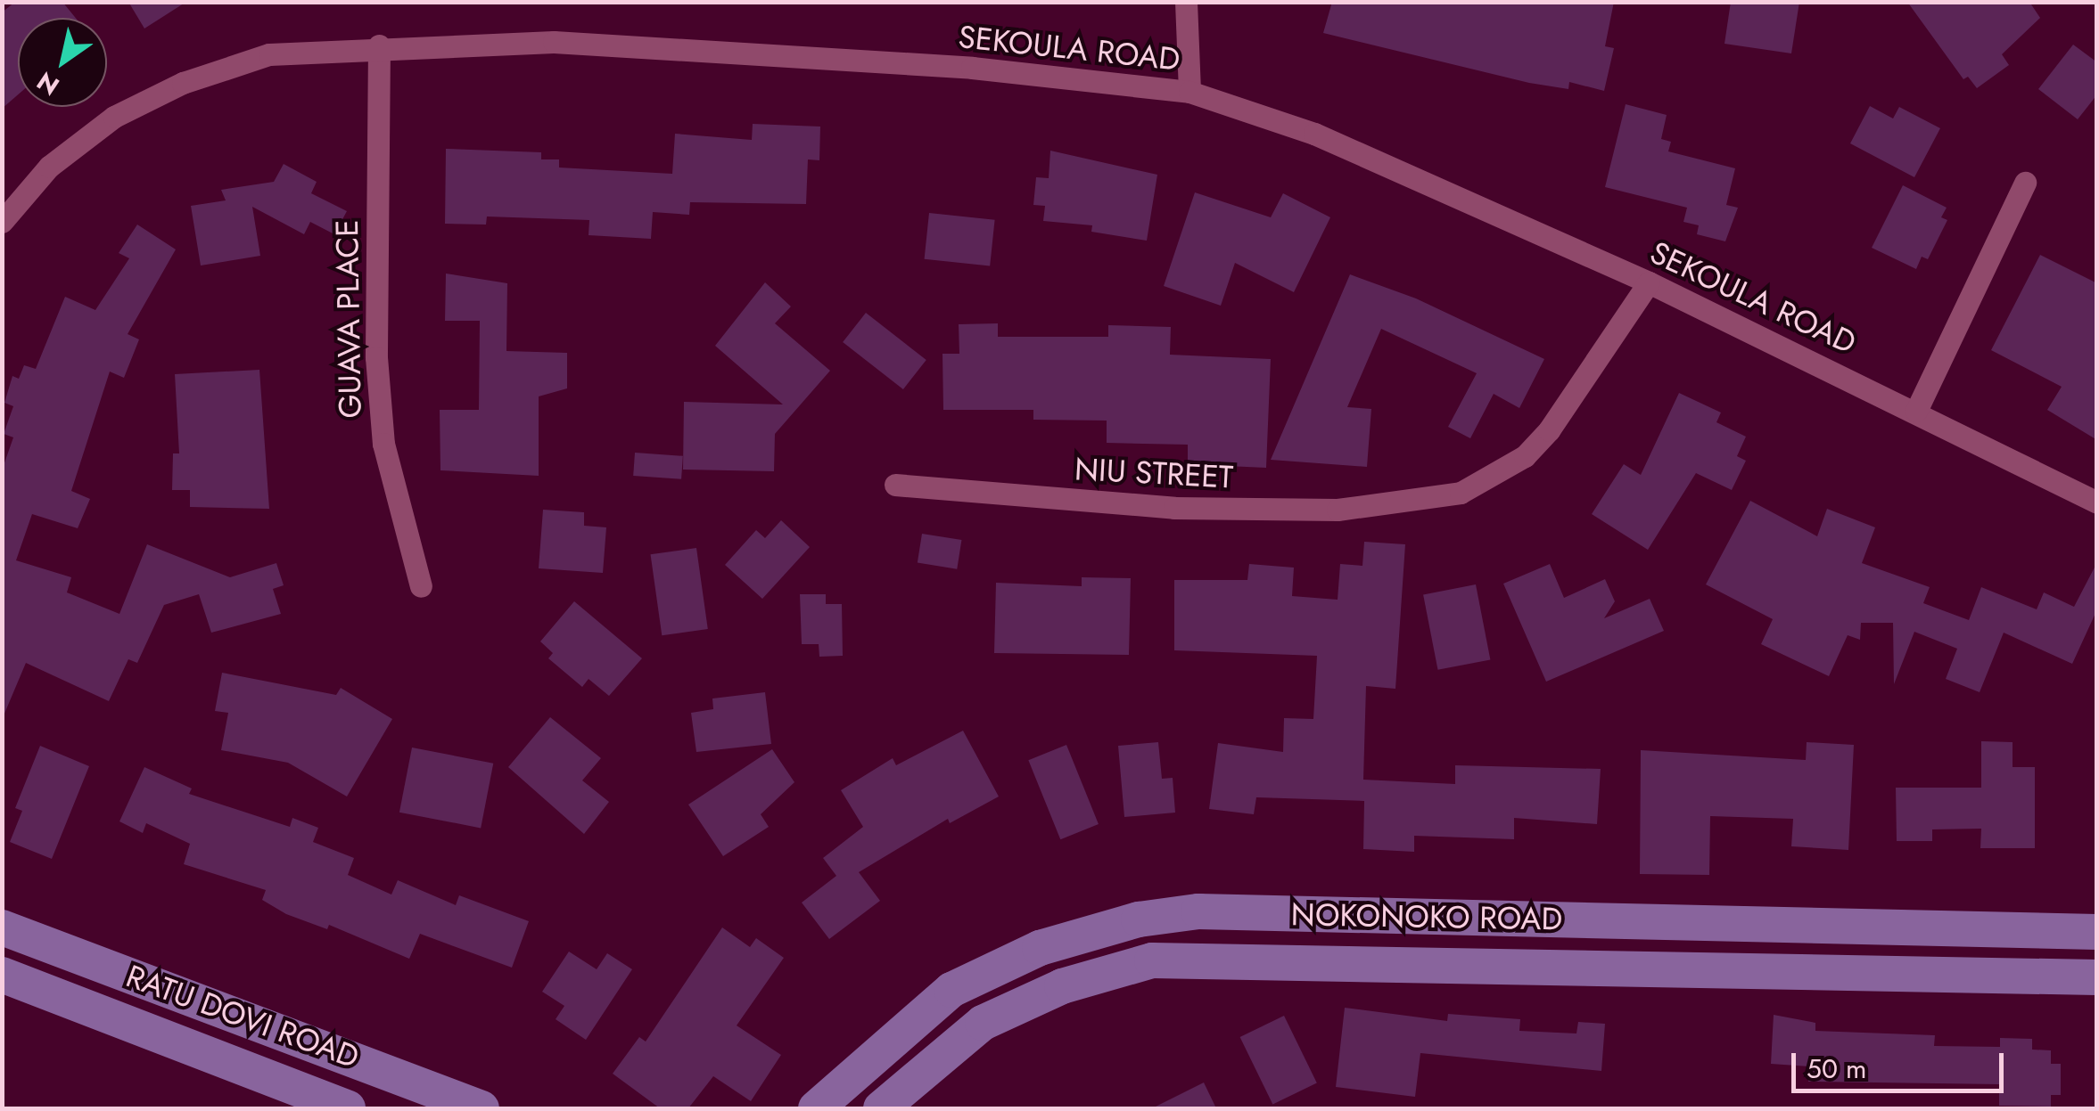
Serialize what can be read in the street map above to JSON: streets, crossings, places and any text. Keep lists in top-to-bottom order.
{
  "streets": {
    "main road": ["NOKONOKO ROAD", "RATU DOVI ROAD"],
    "street": ["SEKOULA ROAD", "GUAVA PLACE", "NIU STREET"]
  },
  "crossings": [
    ["SEKOULA ROAD", "GUAVA PLACE"],
    ["SEKOULA ROAD", "NIU STREET"]
  ],
  "scale_bar": "50 m",
  "north": "bottom left"
}
